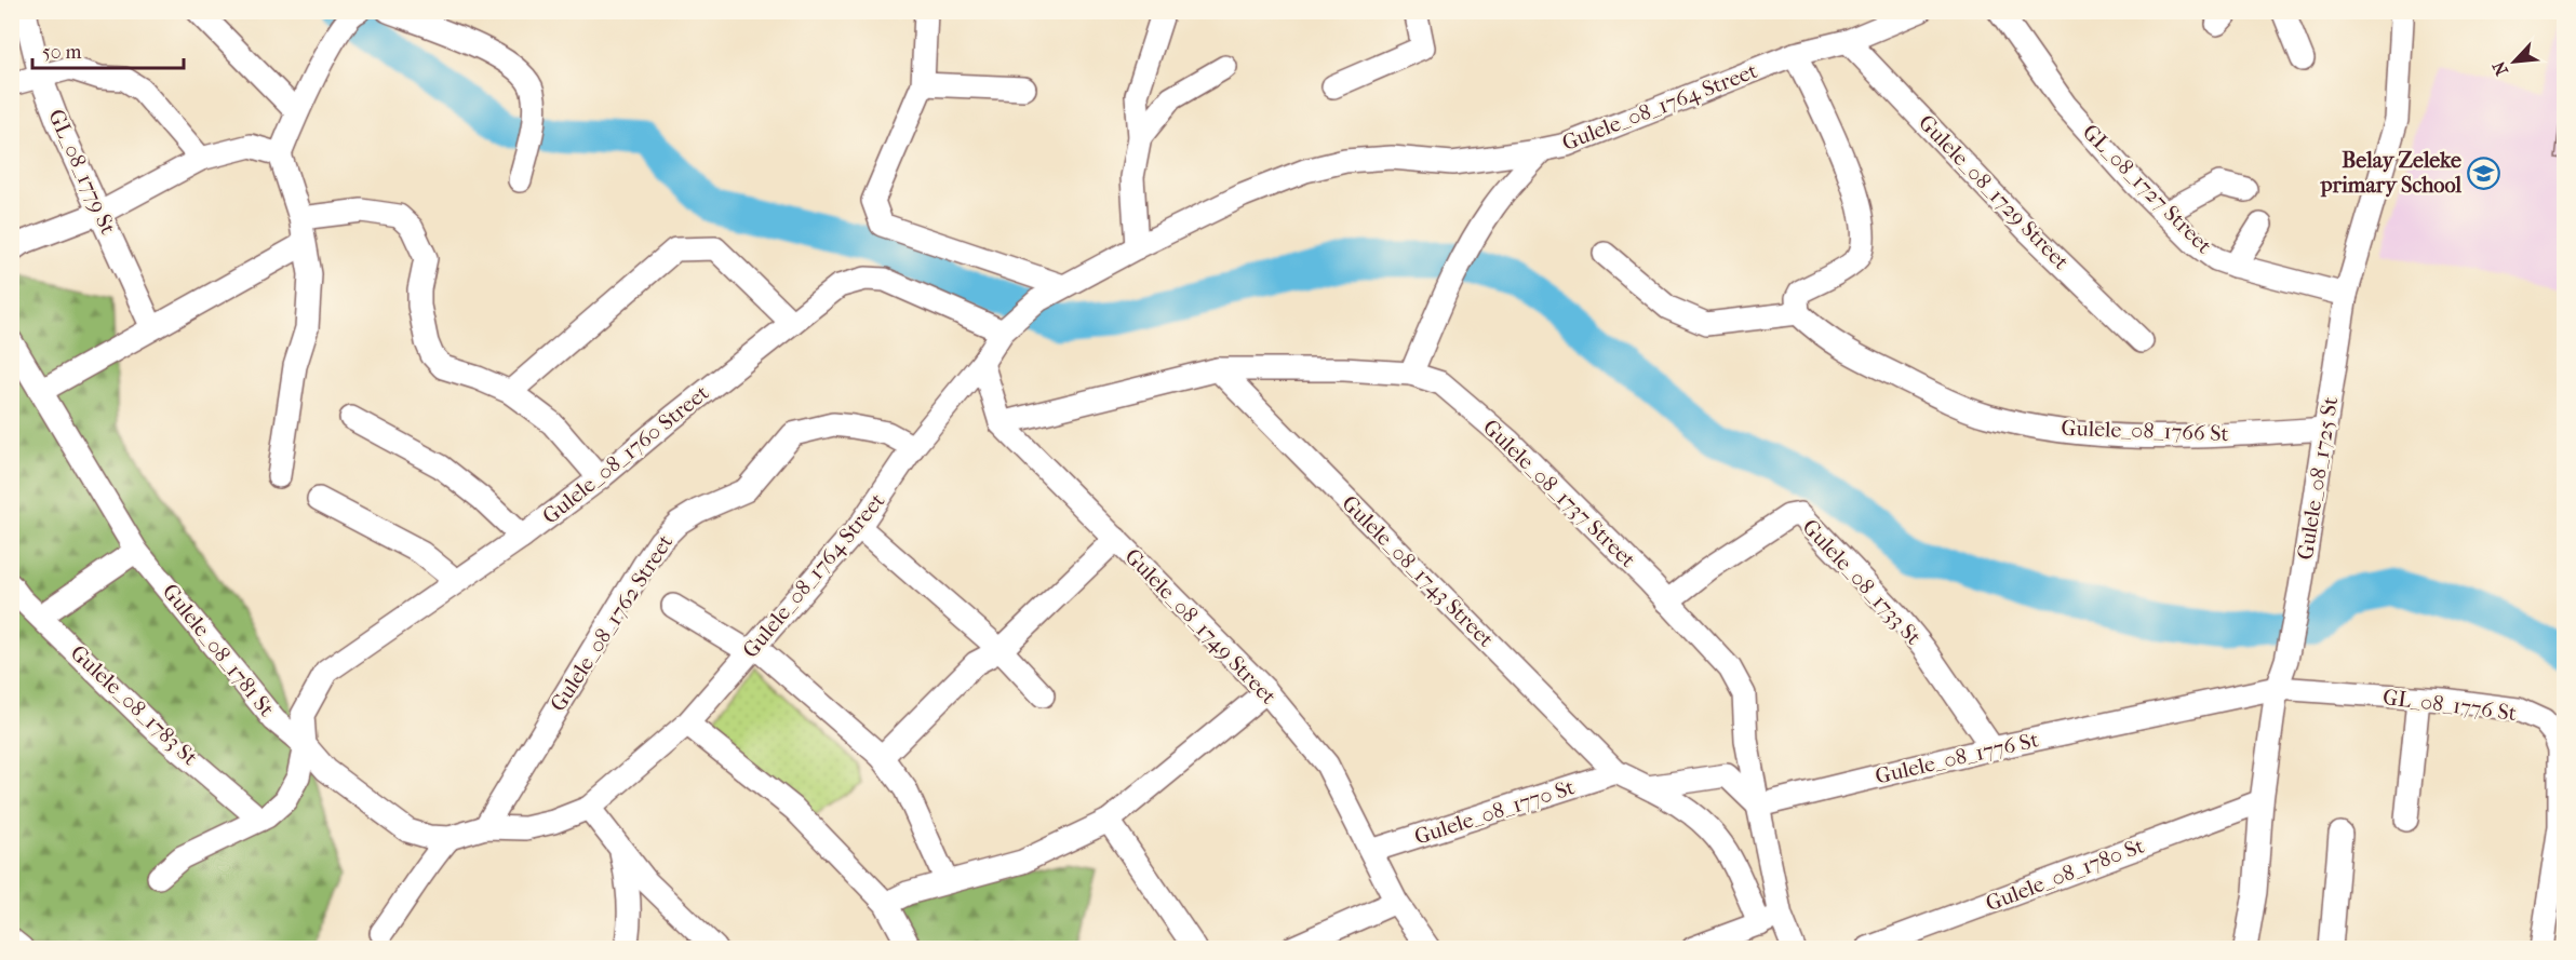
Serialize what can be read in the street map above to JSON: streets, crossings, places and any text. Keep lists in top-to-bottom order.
{
  "streets": {
    "street": [
      "Gulele_08_1764 Street",
      "GL_08_1779 St",
      "GL_08_1727 Street",
      "Gulele_08_1729 Street",
      "Gulele_08_1766 St",
      "Gulele_08_1760 Street",
      "Gulele_08_1725 St",
      "Gulele_08_1737 Street",
      "Gulele_08_1743 Street",
      "Gulele_08_1733 St",
      "Gulele_08_1762 Street",
      "Gulele_08_1749 Street",
      "Gulele_08_1781 St",
      "Gulele_08_1783 St",
      "GL_08_1776 St",
      "Gulele_08_1776 St",
      "Gulele_08_1770 St",
      "Gulele_08_1780 St"
    ]
  },
  "crossings": [
    ["Gulele_08_1764 Street", "Gulele_08_1729 Street"],
    ["Gulele_08_1764 Street", "Gulele_08_1760 Street"],
    ["Gulele_08_1764 Street", "Gulele_08_1762 Street"],
    ["Gulele_08_1764 Street", "Gulele_08_1781 St"],
    ["GL_08_1727 Street", "Gulele_08_1725 St"],
    ["Gulele_08_1766 St", "Gulele_08_1725 St"],
    ["Gulele_08_1760 Street", "Gulele_08_1781 St"],
    ["Gulele_08_1760 Street", "Gulele_08_1783 St"],
    ["Gulele_08_1725 St", "GL_08_1776 St"],
    ["Gulele_08_1725 St", "Gulele_08_1776 St"],
    ["Gulele_08_1725 St", "Gulele_08_1780 St"],
    ["Gulele_08_1737 Street", "Gulele_08_1743 Street"],
    ["Gulele_08_1737 Street", "Gulele_08_1733 St"],
    ["Gulele_08_1737 Street", "Gulele_08_1749 Street"],
    ["Gulele_08_1737 Street", "Gulele_08_1776 St"],
    ["Gulele_08_1743 Street", "Gulele_08_1770 St"],
    ["Gulele_08_1733 St", "Gulele_08_1776 St"],
    ["Gulele_08_1749 Street", "Gulele_08_1770 St"],
    ["GL_08_1776 St", "Gulele_08_1776 St"]
  ],
  "places": {
    "school or university": ["Belay Zeleke primary School"]
  },
  "scale_bar": "50 m",
  "north": "bottom left"
}
